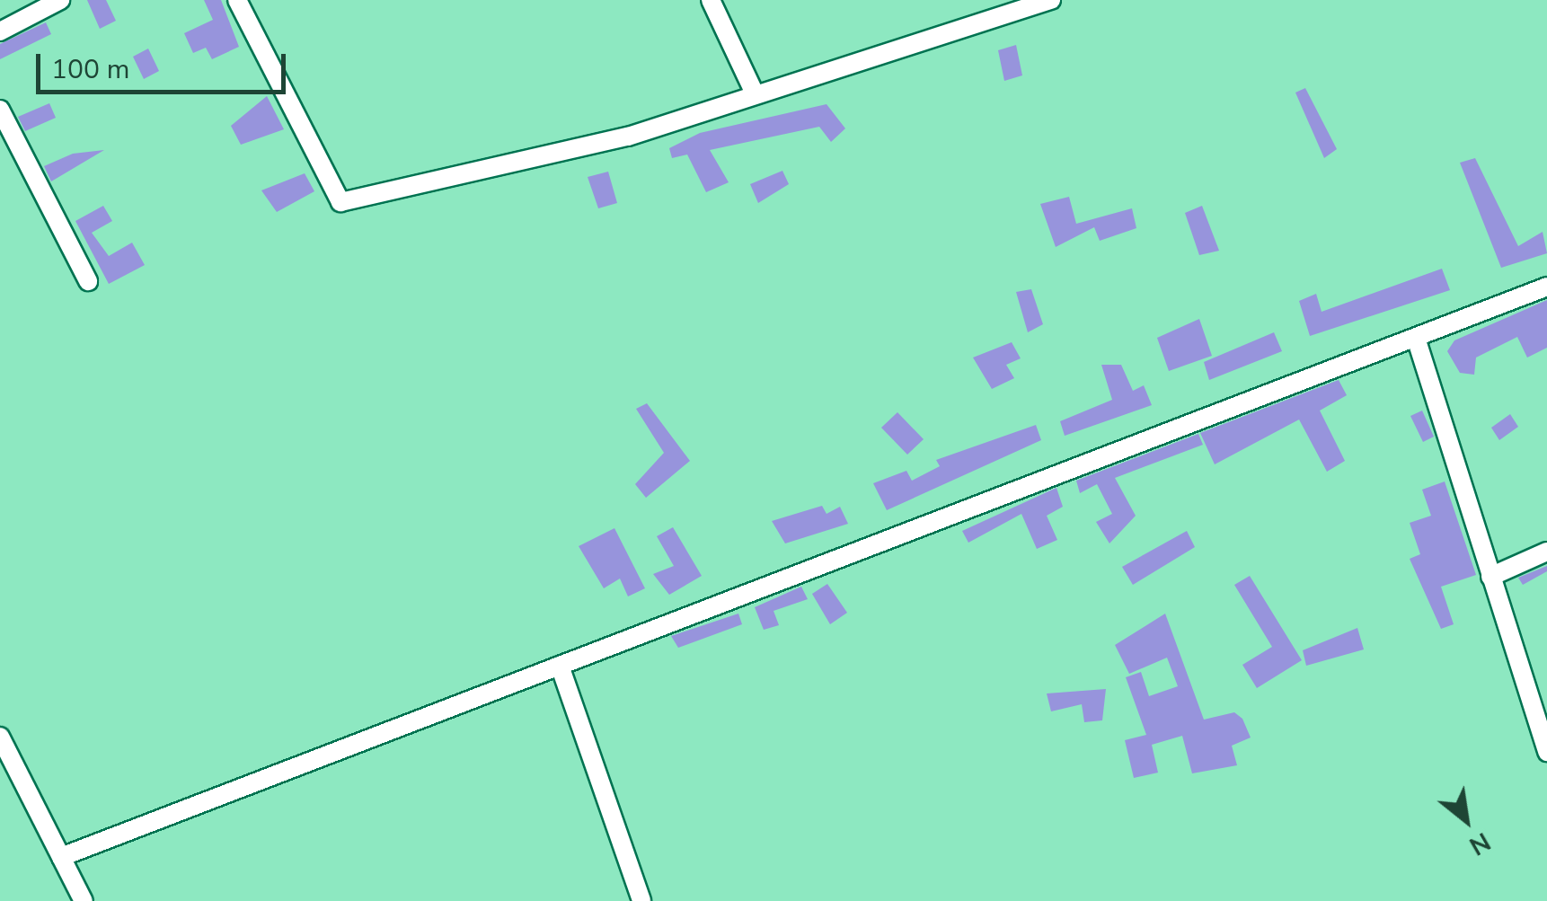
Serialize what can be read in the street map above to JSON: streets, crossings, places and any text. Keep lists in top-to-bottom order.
{
  "scale_bar": "100 m",
  "north": "bottom right"
}
